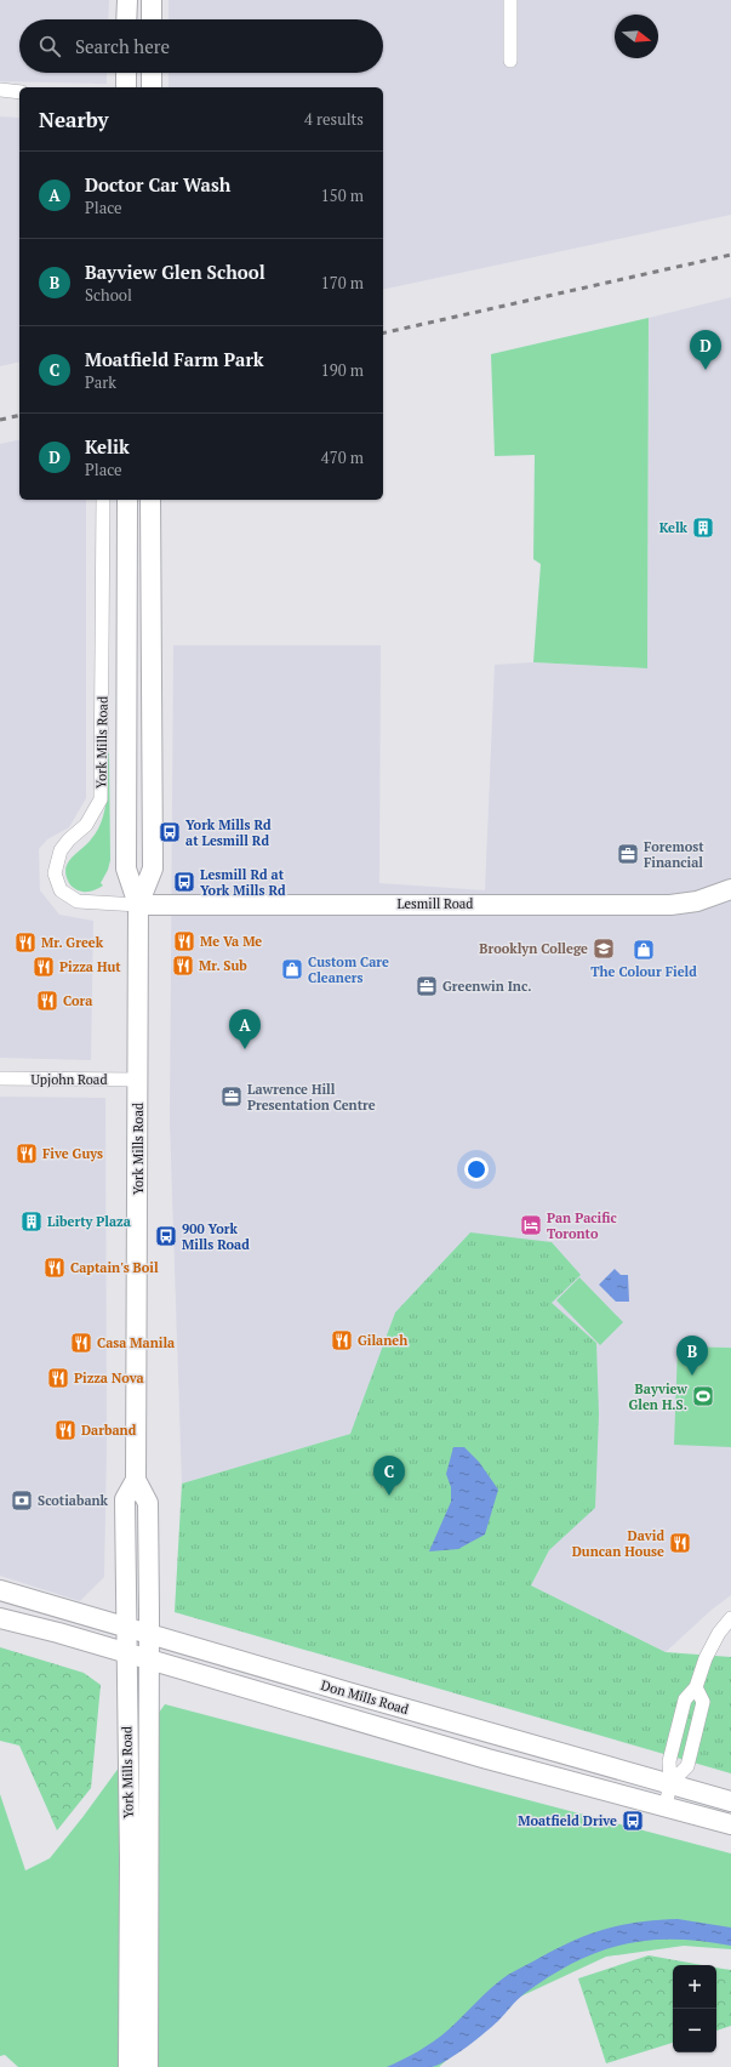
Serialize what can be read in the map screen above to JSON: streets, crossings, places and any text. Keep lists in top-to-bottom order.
{
  "streets": {
    "main road": ["York Mills Road", "Lesmill Road", "Don Mills Road"],
    "street": ["Upjohn Road"]
  },
  "crossings": [
    ["York Mills Road", "Lesmill Road"],
    ["York Mills Road", "Upjohn Road"],
    ["York Mills Road", "Don Mills Road"]
  ],
  "places": {
    "building": ["Kelk", "Liberty Plaza"],
    "bus stop": [
      "York Mills Rd at Lesmill Rd",
      "Lesmill Rd at York Mills Rd",
      "900 York Mills Road",
      "Moatfield Drive"
    ],
    "office": ["Foremost Financial", "Greenwin Inc.", "Lawrence Hill Presentation Centre"],
    "restaurant": [
      "Me Va Me",
      "Mr. Greek",
      "Mr. Sub",
      "Pizza Hut",
      "Cora",
      "Five Guys",
      "Captain's Boil",
      "Gilaneh",
      "Casa Manila",
      "Pizza Nova",
      "Darband",
      "David Duncan House"
    ],
    "school or university": ["Brooklyn College"],
    "shop": ["The Colour Field", "Custom Care Cleaners"],
    "hotel": ["Pan Pacific Toronto"],
    "sports": ["Bayview Glen H.S."],
    "bank": ["Scotiabank"]
  },
  "north": "right",
  "page": {
    "search": "Search here",
    "heading": ["Nearby", "4 results"],
    "list": [
      {
        "mark": "A",
        "name": "Doctor Car Wash",
        "note": "Place",
        "value": "150 m"
      },
      {
        "mark": "B",
        "name": "Bayview Glen School",
        "note": "School",
        "value": "170 m"
      },
      {
        "mark": "C",
        "name": "Moatfield Farm Park",
        "note": "Park",
        "value": "190 m"
      },
      {
        "mark": "D",
        "name": "Kelik",
        "note": "Place",
        "value": "470 m"
      }
    ],
    "pins": [
      "D",
      "A",
      "B",
      "C"
    ],
    "map_buttons": ["+", "−"]
  }
}
